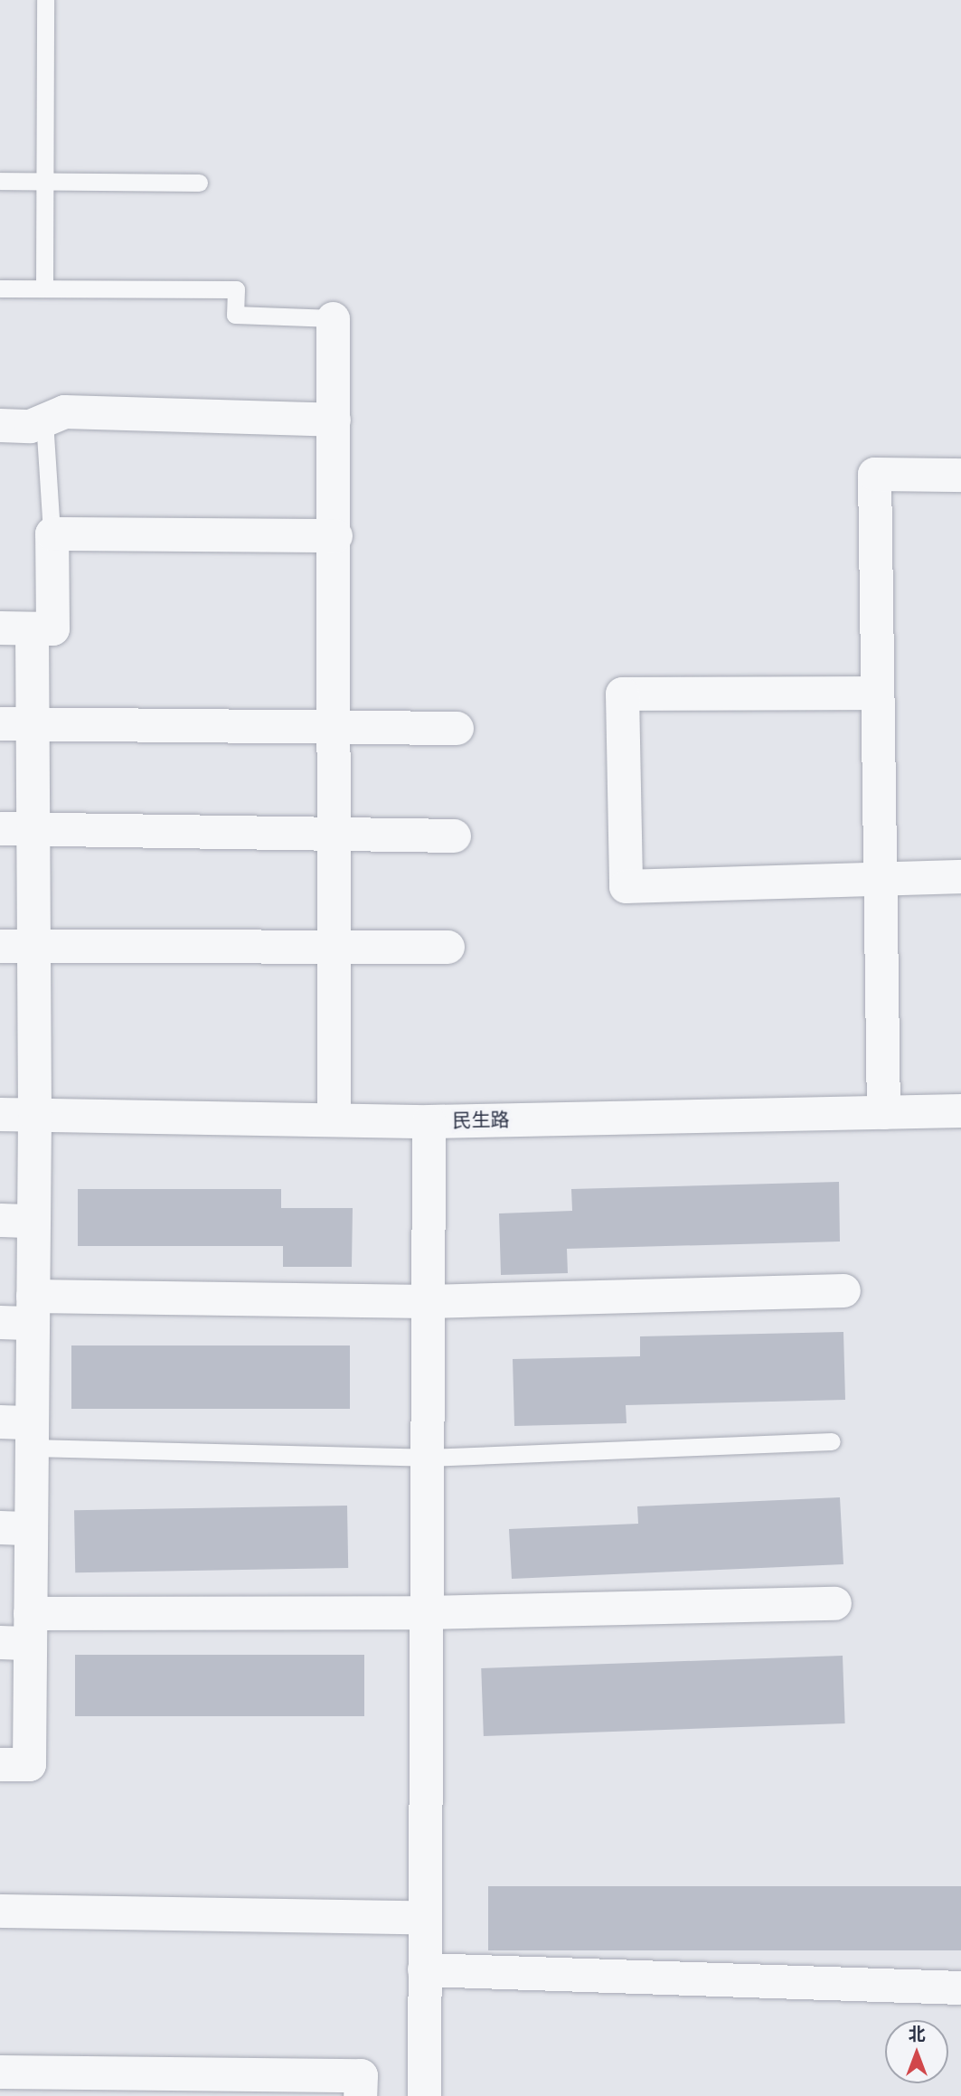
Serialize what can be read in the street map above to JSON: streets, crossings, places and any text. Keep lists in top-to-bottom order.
{
  "streets": {
    "street": ["民生路"]
  },
  "north": "top"
}
